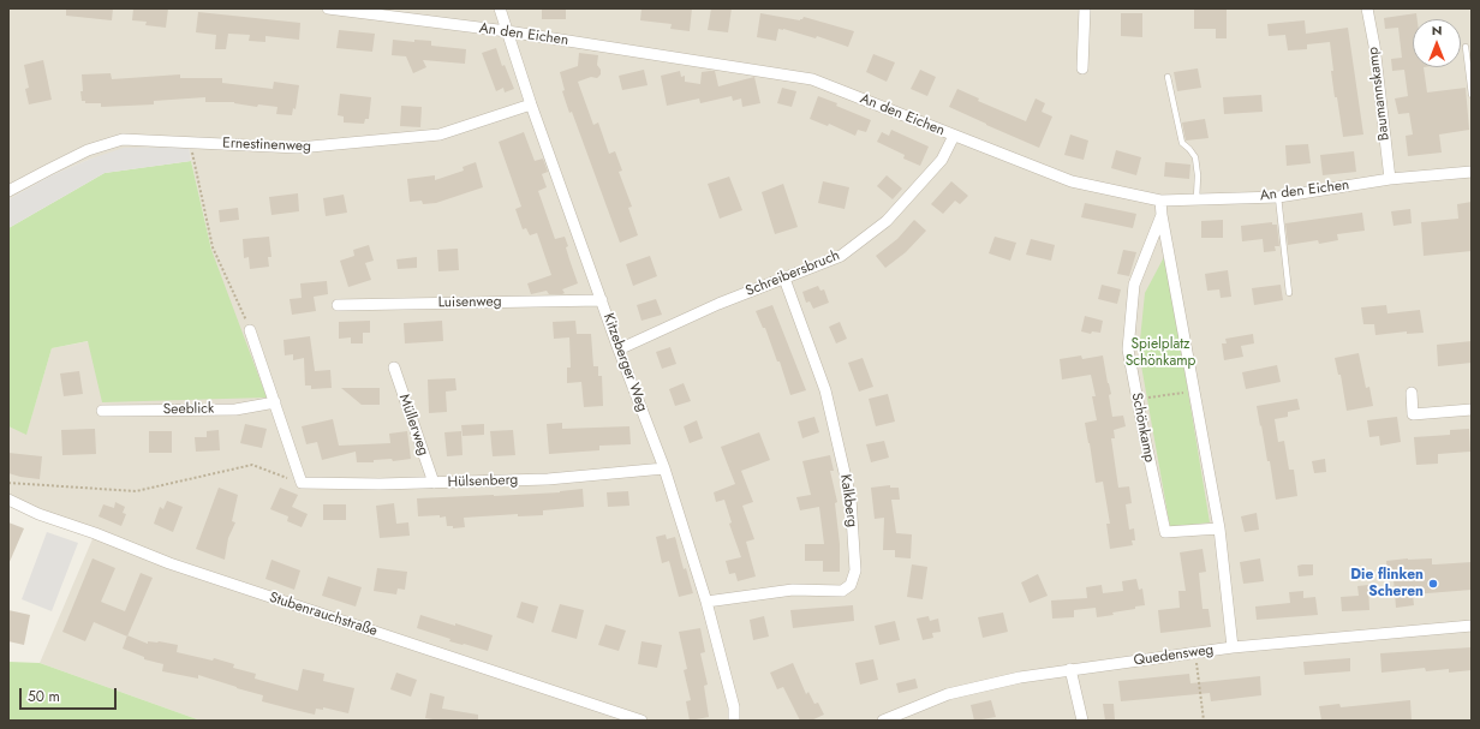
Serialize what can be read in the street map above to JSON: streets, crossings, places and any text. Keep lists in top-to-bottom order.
{
  "streets": {
    "street": [
      "An den Eichen",
      "Baumannskamp",
      "Ernestinenweg",
      "Schreibersbruch",
      "Luisenweg",
      "Kitzeberger Weg",
      "Seeblick",
      "Müllerweg",
      "Schönkamp",
      "Hülsenberg",
      "Kalkberg",
      "Stubenrauchstraße",
      "Quedensweg"
    ]
  },
  "crossings": [
    ["An den Eichen", "Baumannskamp"],
    ["An den Eichen", "Schreibersbruch"],
    ["An den Eichen", "Kitzeberger Weg"],
    ["An den Eichen", "Schönkamp"],
    ["Ernestinenweg", "Kitzeberger Weg"],
    ["Schreibersbruch", "Kitzeberger Weg"],
    ["Schreibersbruch", "Kalkberg"],
    ["Luisenweg", "Kitzeberger Weg"],
    ["Kitzeberger Weg", "Hülsenberg"],
    ["Kitzeberger Weg", "Kalkberg"],
    ["Müllerweg", "Hülsenberg"],
    ["Schönkamp", "Quedensweg"]
  ],
  "parks": ["Spielplatz Schönkamp"],
  "places": ["Die flinken Scheren"],
  "scale_bar": "50 m",
  "north": "top"
}
